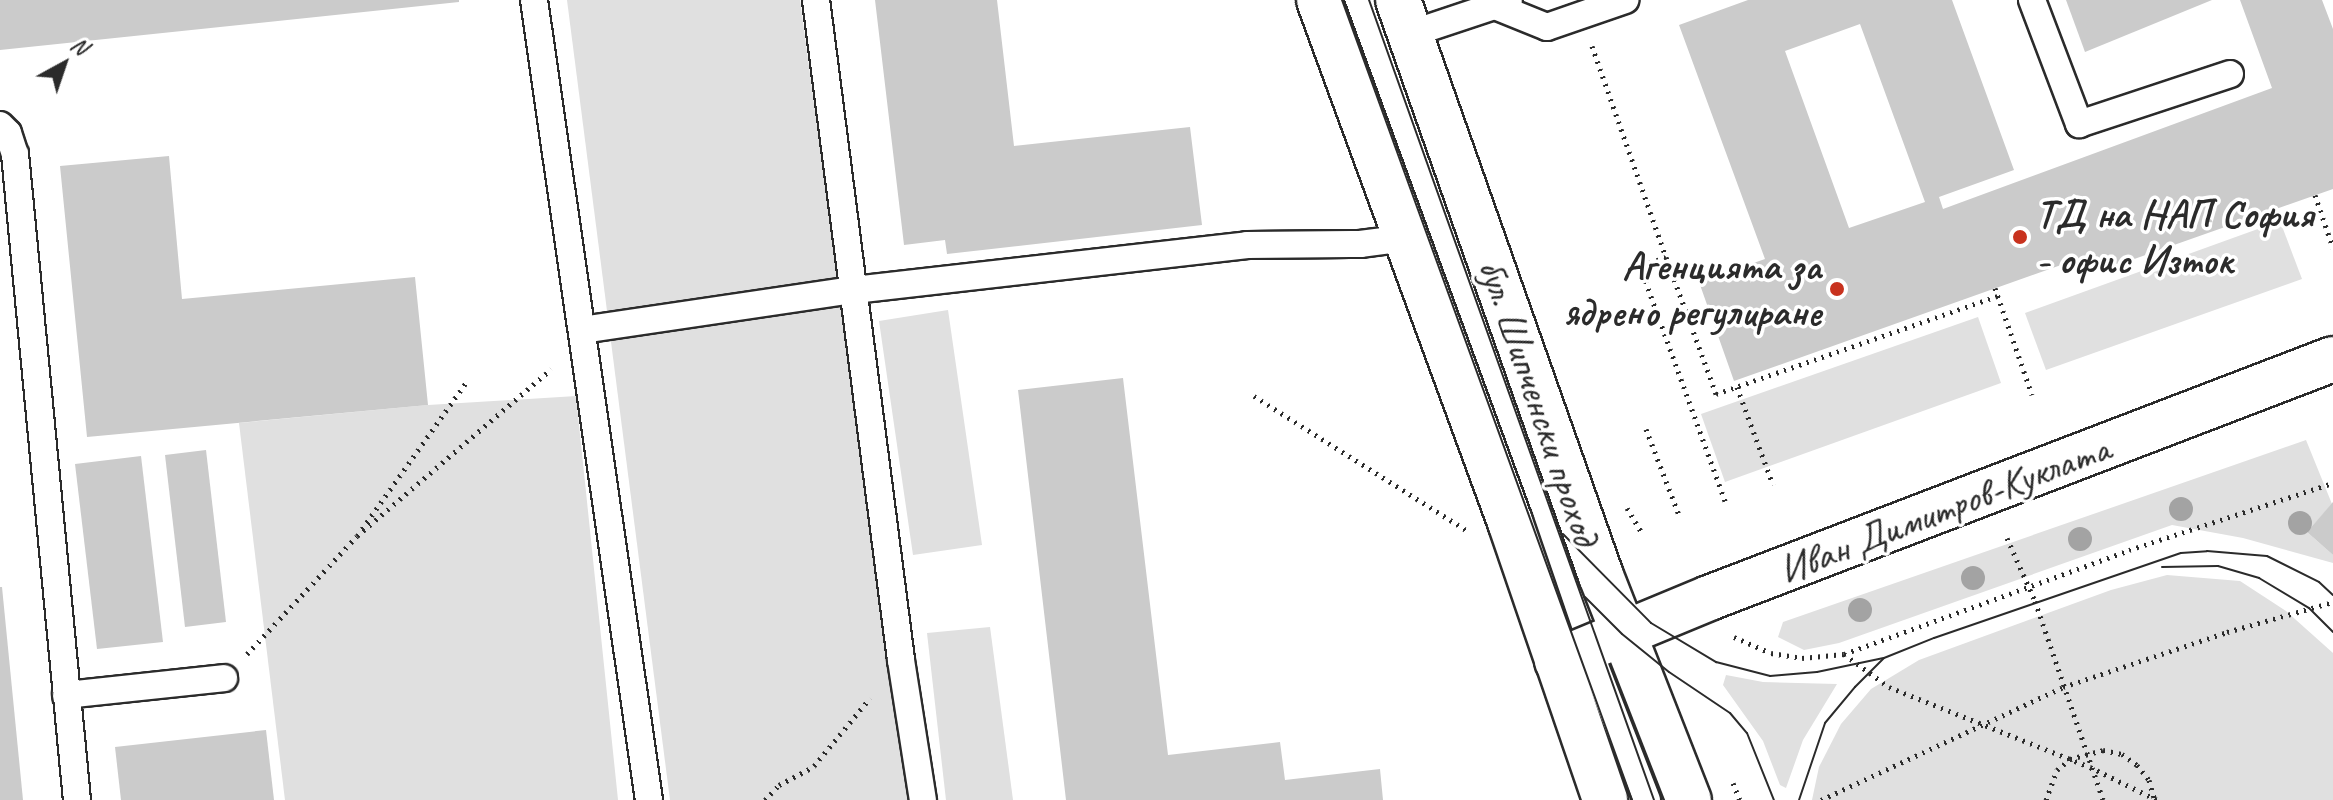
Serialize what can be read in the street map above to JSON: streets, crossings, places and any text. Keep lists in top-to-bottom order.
{
  "streets": {
    "main road": ["бул. Шипченски проход", "Иван Димитров-Куклата"]
  },
  "crossings": [
    ["бул. Шипченски проход", "Иван Димитров-Куклата"]
  ],
  "places": ["ТД на НАП София - офис Изток", "Агенцията за ядрено регулиране"],
  "north": "top right"
}
